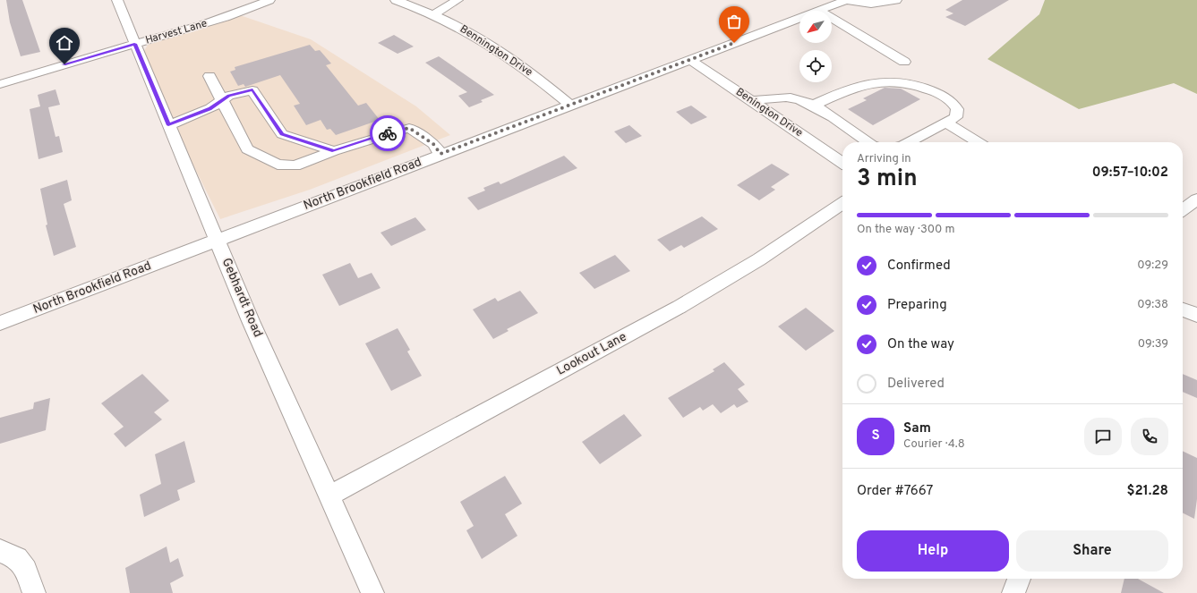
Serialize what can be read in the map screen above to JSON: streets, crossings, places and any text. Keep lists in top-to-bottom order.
{
  "streets": {
    "street": [
      "Harvest Lane",
      "Bennington Drive",
      "Benington Drive",
      "North Brookfield Road",
      "Gebhardt Road",
      "Lookout Lane"
    ]
  },
  "crossings": [
    ["Harvest Lane", "Gebhardt Road"],
    ["Bennington Drive", "North Brookfield Road"],
    ["Benington Drive", "North Brookfield Road"],
    ["North Brookfield Road", "Gebhardt Road"],
    ["Gebhardt Road", "Lookout Lane"]
  ],
  "north": "bottom left",
  "page": {
    "heading": ["3 min", "Arriving in", "09:57–10:02"],
    "panel": [
      "Sam",
      "Courier · 4.8",
      "Order #7667",
      "$21.28"
    ],
    "bar": "On the way · 300 m",
    "list": [
      ["Confirmed", "09:29"],
      ["Preparing", "09:38"],
      ["On the way", "09:39"],
      "Delivered"
    ],
    "round": "S",
    "buttons": ["Help", "Share"]
  }
}
